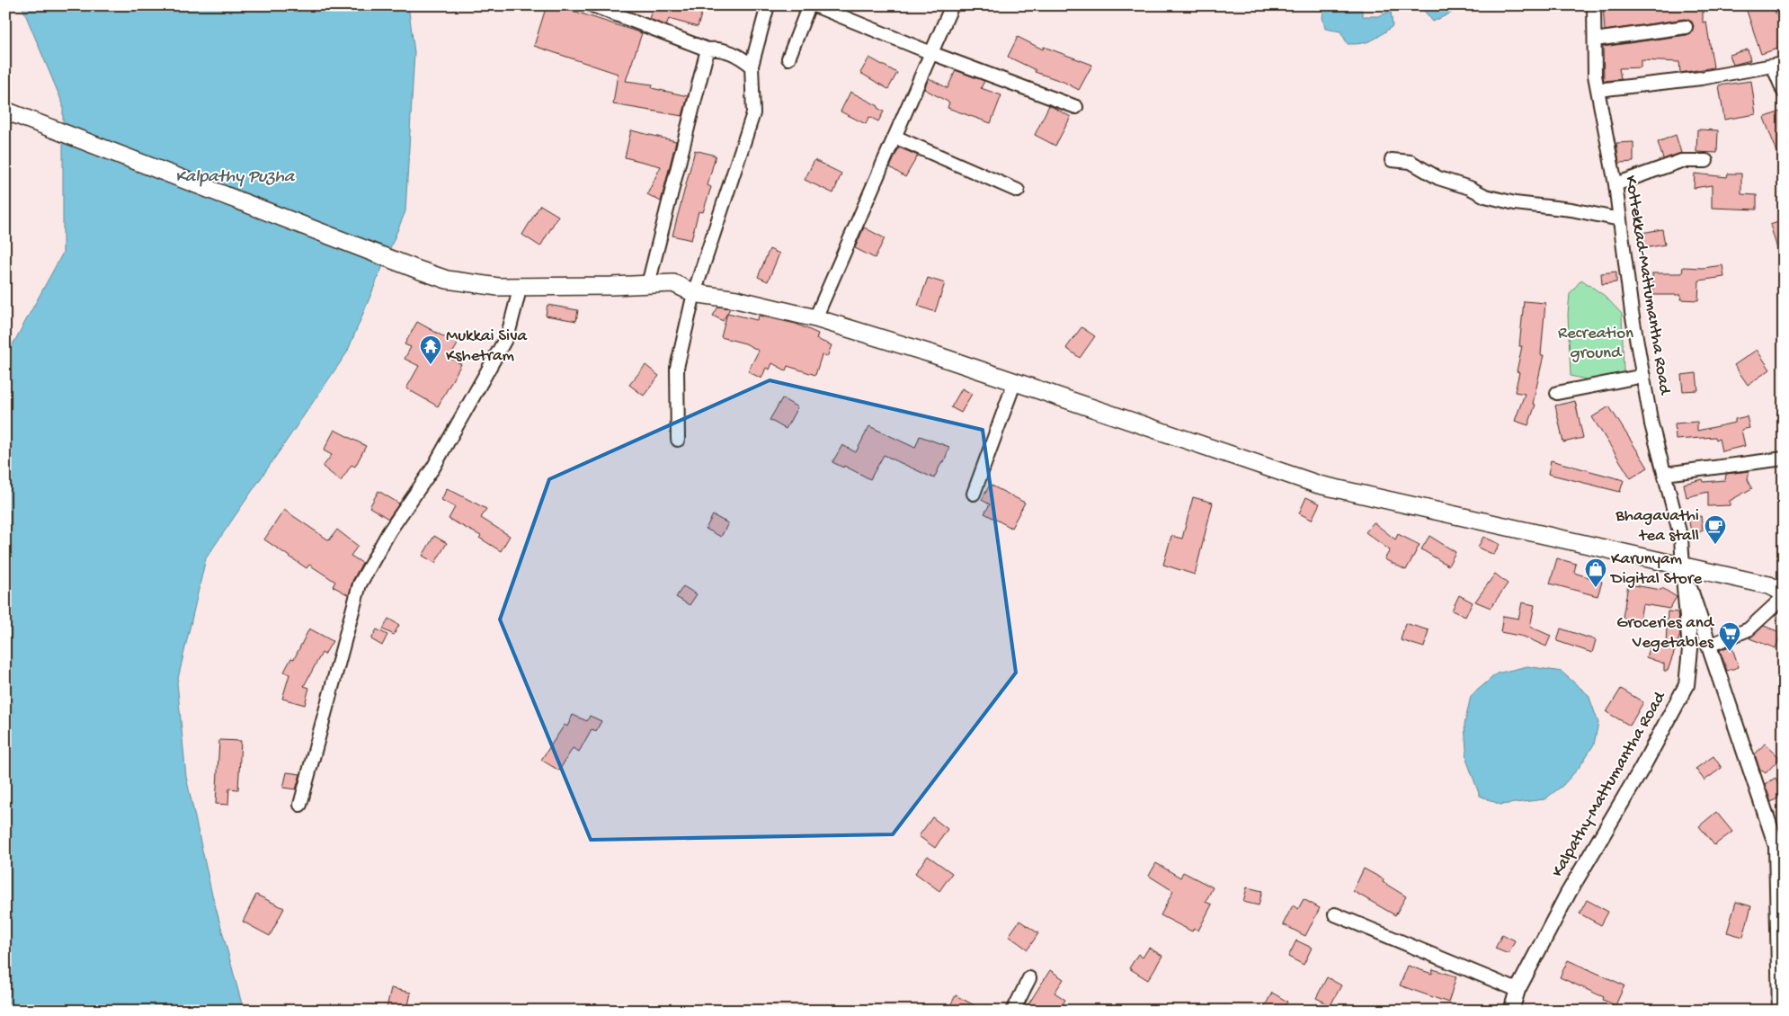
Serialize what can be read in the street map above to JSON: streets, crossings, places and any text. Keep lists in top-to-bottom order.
{
  "streets": {
    "street": ["Kottekkad-Mattumantha Road", "Kalpathy-Mattumantha Road"]
  },
  "crossings": [
    ["Kottekkad-Mattumantha Road", "Kalpathy-Mattumantha Road"]
  ],
  "water": ["Kalpathy Puzha"],
  "parks": ["Recreation ground"],
  "places": {
    "temple": ["Mukkai Siva Kshetram"],
    "cafe": ["Bhagavathi tea stall"],
    "shop": ["Karunyam Digital Store"],
    "supermarket": ["Groceries and Vegetables"]
  }
}
